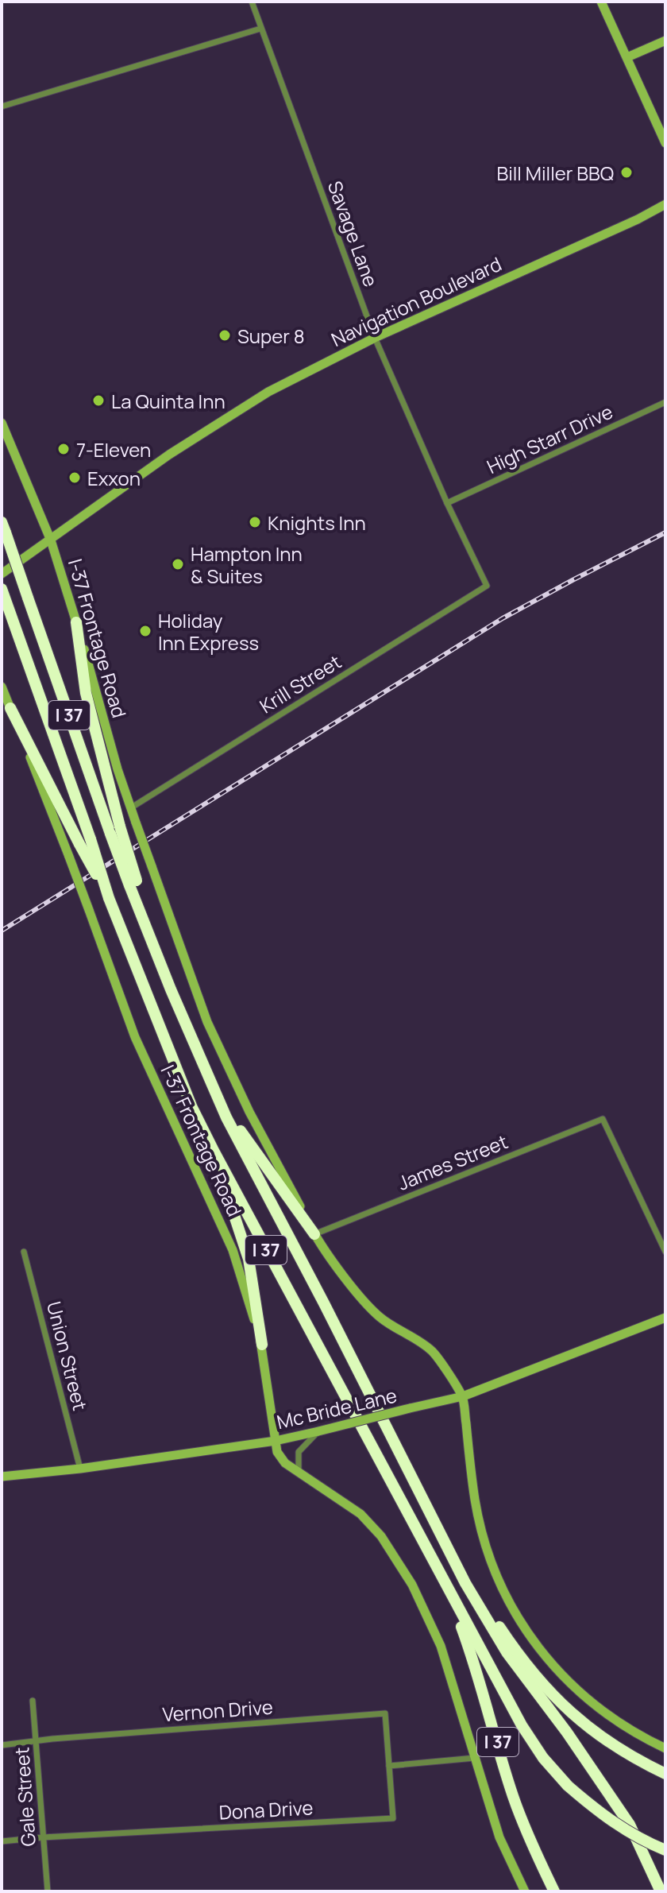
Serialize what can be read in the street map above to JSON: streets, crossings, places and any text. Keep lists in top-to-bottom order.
{
  "streets": {
    "highway": ["I 37"],
    "main road": ["Navigation Boulevard", "I-37 Frontage Road", "Mc Bride Lane"],
    "street": [
      "Savage Lane",
      "High Starr Drive",
      "Krill Street",
      "James Street",
      "Union Street",
      "Vernon Drive",
      "Gale Street",
      "Dona Drive"
    ]
  },
  "crossings": [
    ["Savage Lane", "Navigation Boulevard"],
    ["Savage Lane", "High Starr Drive"],
    ["Savage Lane", "Krill Street"],
    ["Navigation Boulevard", "I-37 Frontage Road"],
    ["I-37 Frontage Road", "Krill Street"],
    ["I-37 Frontage Road", "James Street"],
    ["I-37 Frontage Road", "Mc Bride Lane"],
    ["Union Street", "Mc Bride Lane"],
    ["Vernon Drive", "Gale Street"],
    ["Vernon Drive", "Dona Drive"],
    ["Gale Street", "Dona Drive"]
  ],
  "places": [
    "Bill Miller BBQ",
    "Super 8",
    "La Quinta Inn",
    "7-Eleven",
    "Exxon",
    "Knights Inn",
    "Hampton Inn & Suites",
    "Holiday Inn Express"
  ]
}
